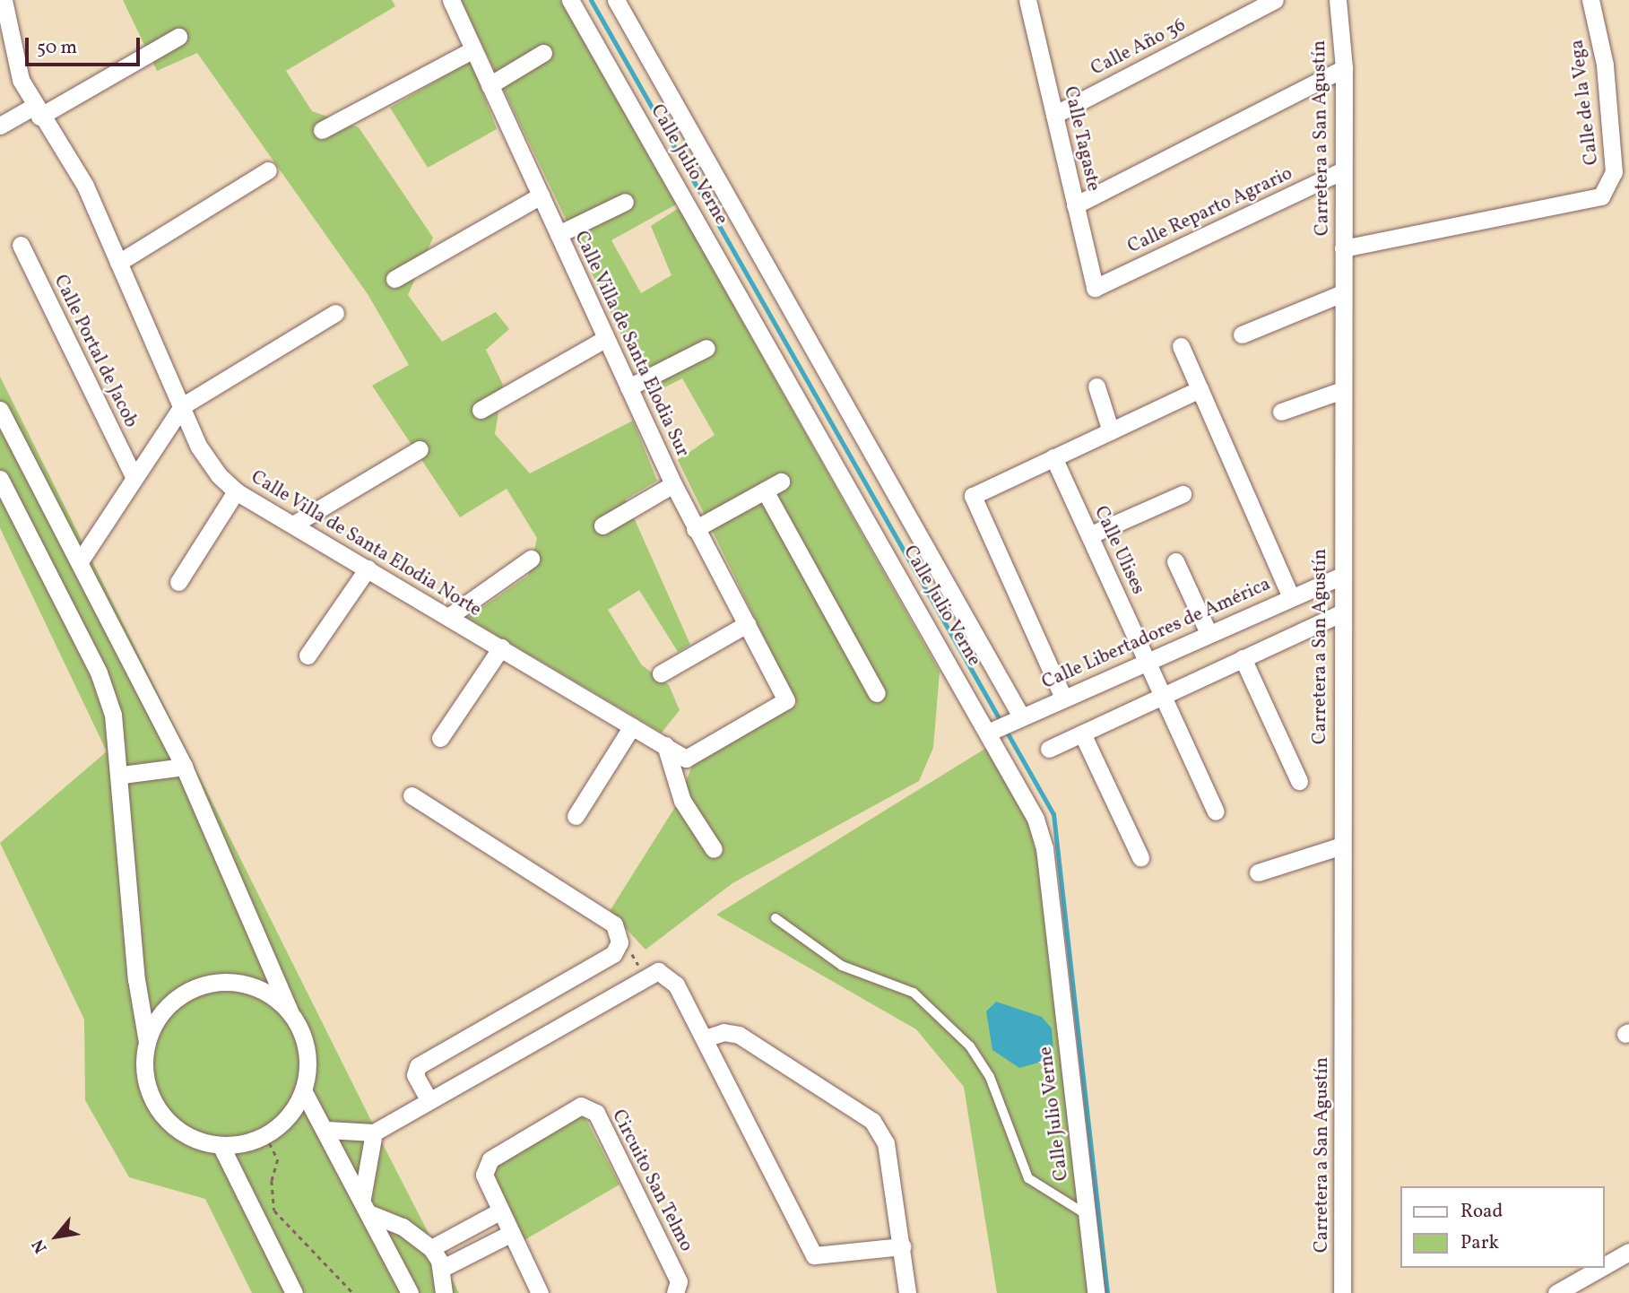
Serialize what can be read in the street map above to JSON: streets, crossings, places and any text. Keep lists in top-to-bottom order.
{
  "streets": {
    "street": [
      "Calle Año 36",
      "Calle de la Vega",
      "Carretera a San Agustín",
      "Calle Tagaste",
      "Calle Julio Verne",
      "Calle Reparto Agrario",
      "Calle Villa de Santa Elodia Sur",
      "Calle Portal de Jacob",
      "Calle Villa de Santa Elodia Norte",
      "Calle Ulises",
      "Calle Libertadores de América",
      "Circuito San Telmo"
    ]
  },
  "crossings": [
    ["Calle Año 36", "Calle Tagaste"],
    ["Calle de la Vega", "Carretera a San Agustín"],
    ["Carretera a San Agustín", "Calle Reparto Agrario"],
    ["Carretera a San Agustín", "Calle Libertadores de América"],
    ["Calle Tagaste", "Calle Reparto Agrario"],
    ["Calle Julio Verne", "Calle Libertadores de América"],
    ["Calle Villa de Santa Elodia Sur", "Calle Villa de Santa Elodia Norte"],
    ["Calle Portal de Jacob", "Calle Villa de Santa Elodia Norte"],
    ["Calle Ulises", "Calle Libertadores de América"]
  ],
  "legend": ["Road", "Park"],
  "scale_bar": "50 m",
  "north": "bottom left"
}
